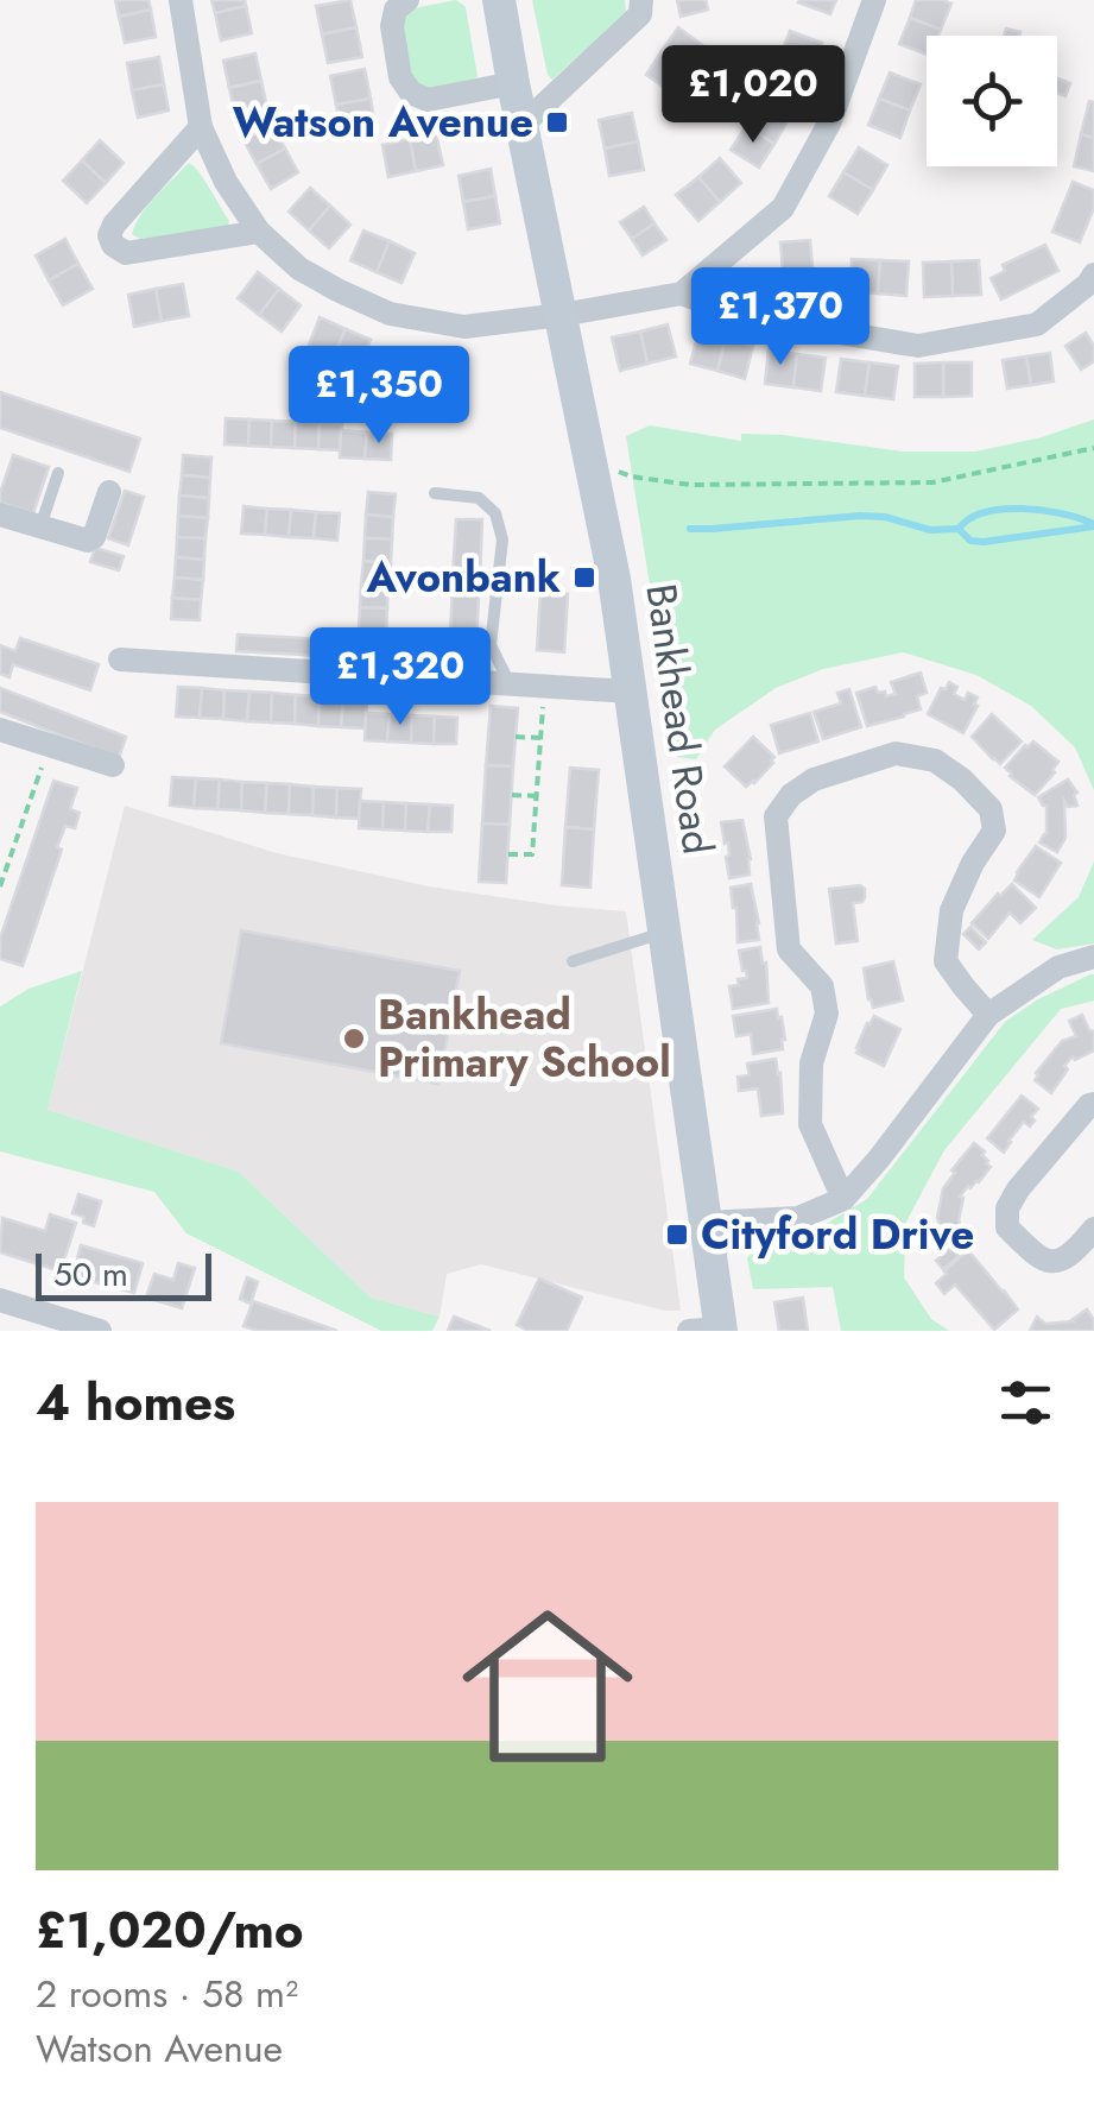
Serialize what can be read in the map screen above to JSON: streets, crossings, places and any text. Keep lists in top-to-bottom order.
{
  "streets": {
    "street": ["Bankhead Road"]
  },
  "places": {
    "transit": ["Watson Avenue", "Avonbank", "Cityford Drive"],
    "other": ["Bankhead Primary School"]
  },
  "scale_bar": "50 m",
  "page": {
    "price": [
      "£1,020",
      "£1,370",
      "£1,350",
      "£1,320"
    ],
    "scale": "50 m",
    "heading": "4 homes",
    "list": [
      {
        "name": "£1,020/mo",
        "note": "2 rooms · 58 m² · Watson Avenue"
      }
    ]
  }
}
